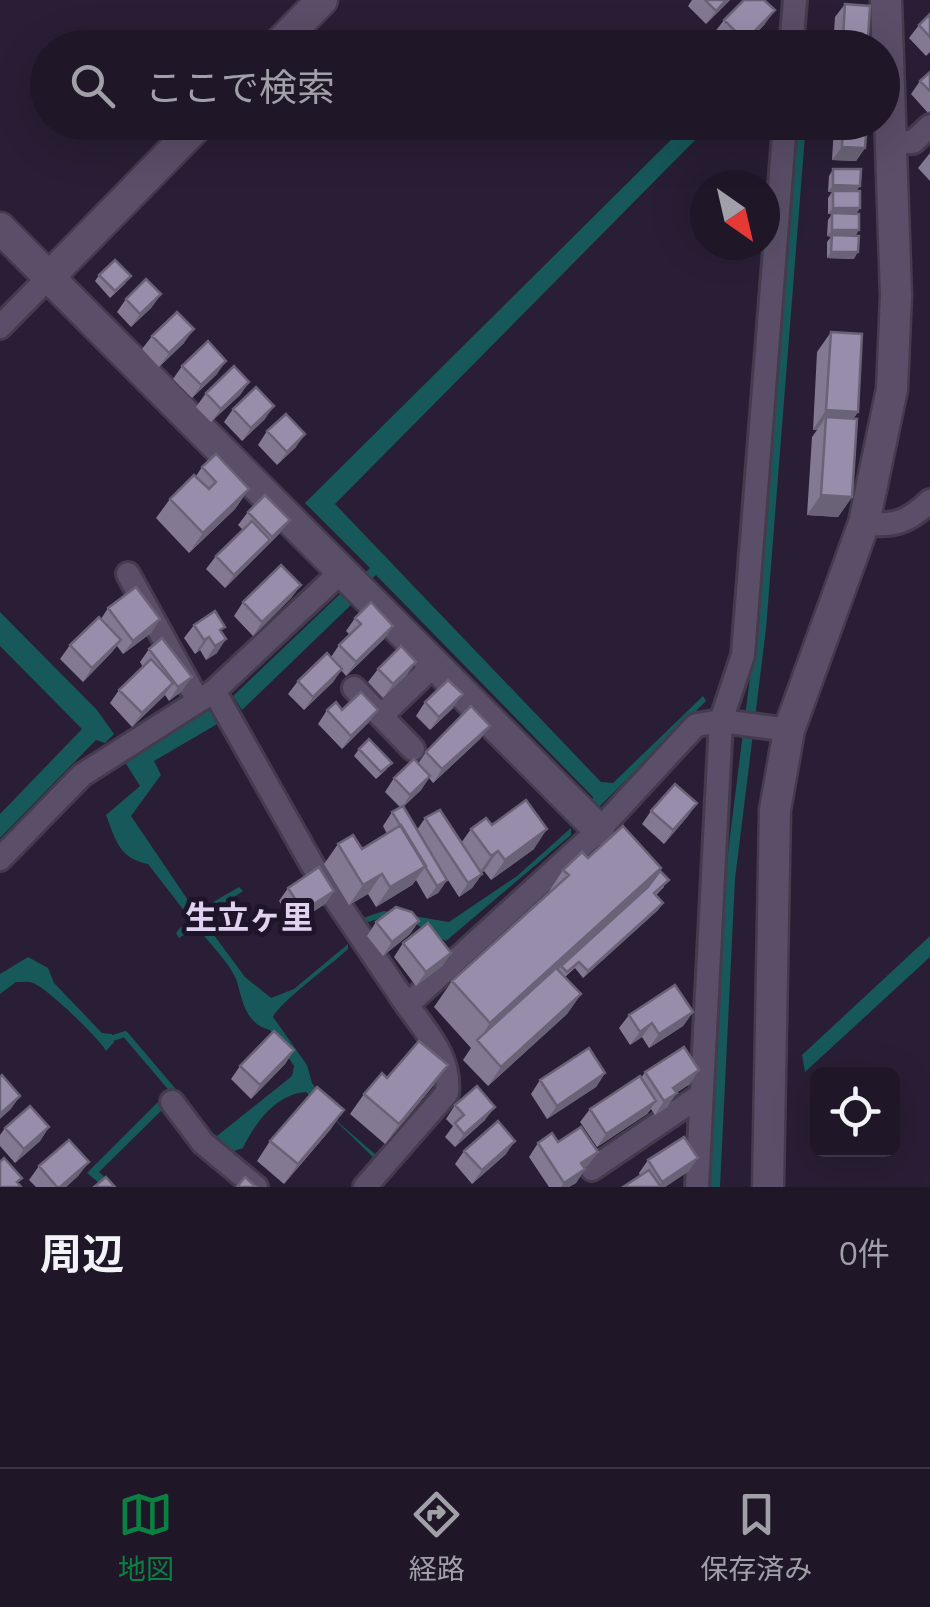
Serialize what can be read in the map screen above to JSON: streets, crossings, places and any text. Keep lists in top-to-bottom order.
{
  "districts": ["生立ヶ里"],
  "north": "bottom right",
  "page": {
    "search": "ここで検索",
    "heading": ["周辺", "0件"],
    "nav": ["地図", "経路", "保存済み"]
  }
}
